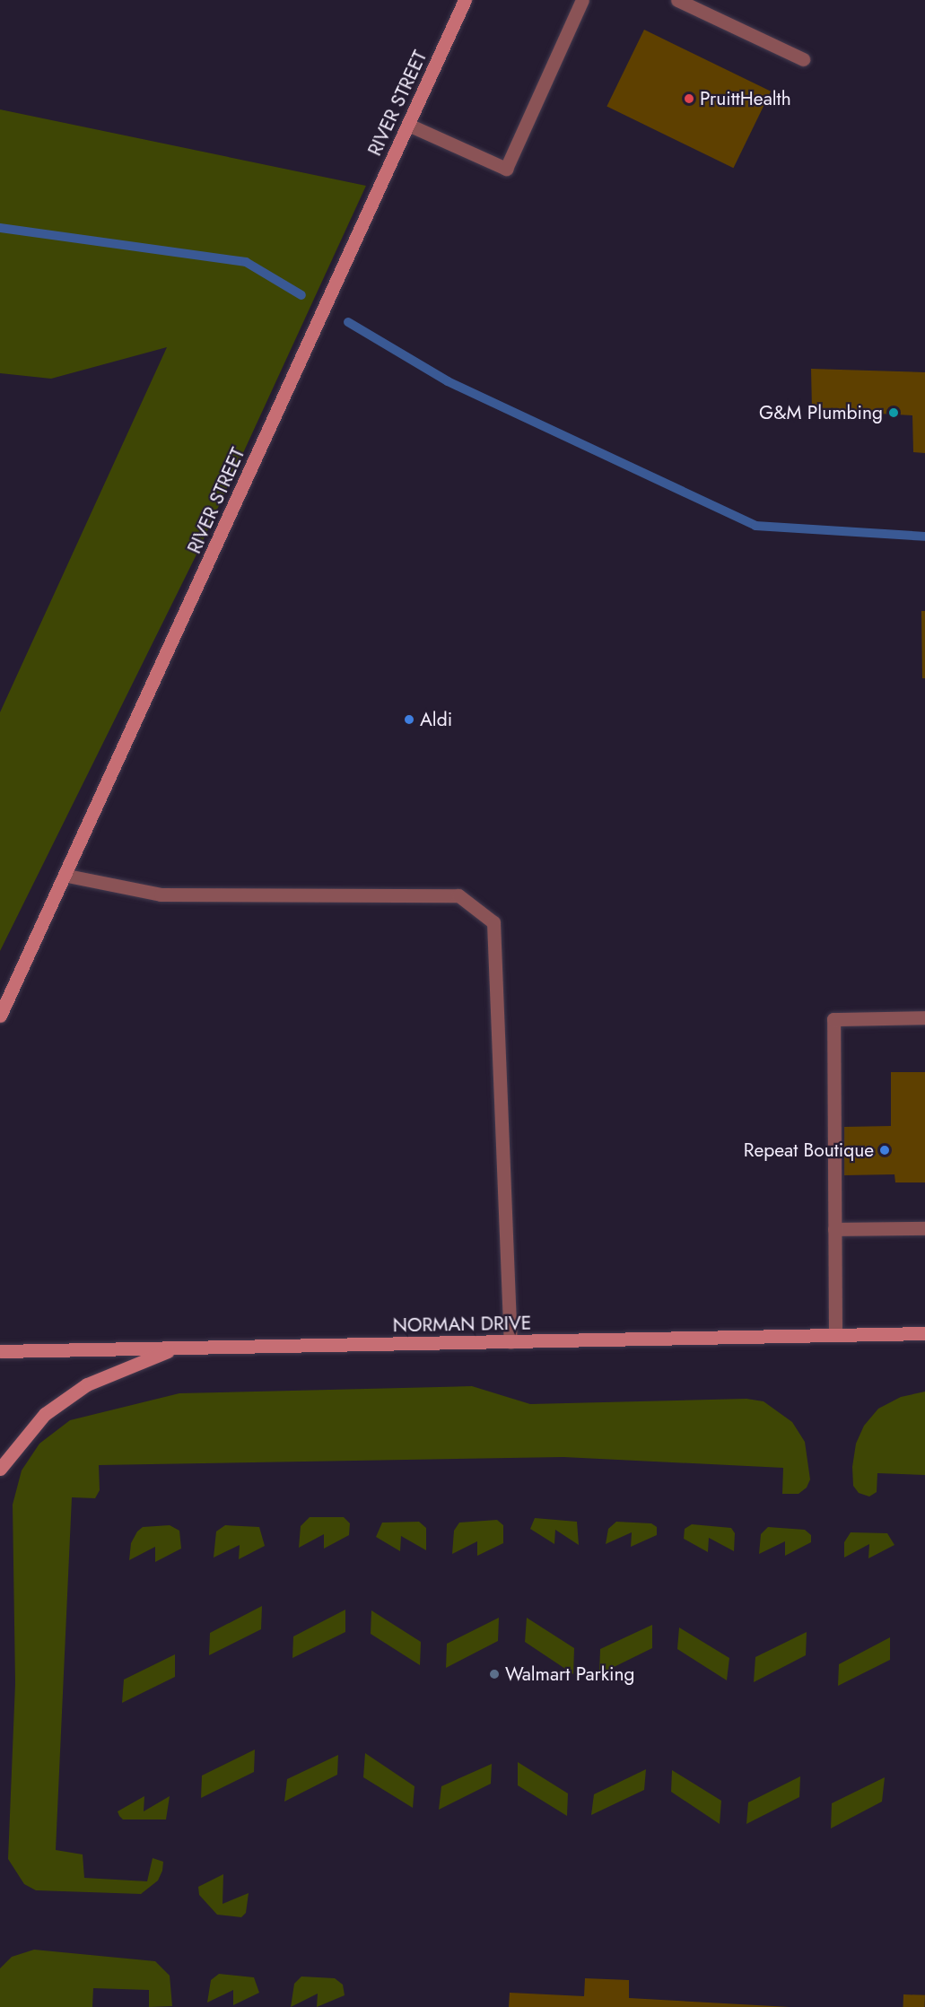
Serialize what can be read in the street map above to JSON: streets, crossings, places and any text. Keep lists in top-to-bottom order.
{
  "streets": {
    "street": ["RIVER STREET", "NORMAN DRIVE"]
  },
  "places": [
    "PruittHealth",
    "G&M Plumbing",
    "Aldi",
    "Repeat Boutique",
    "Walmart Parking"
  ]
}
